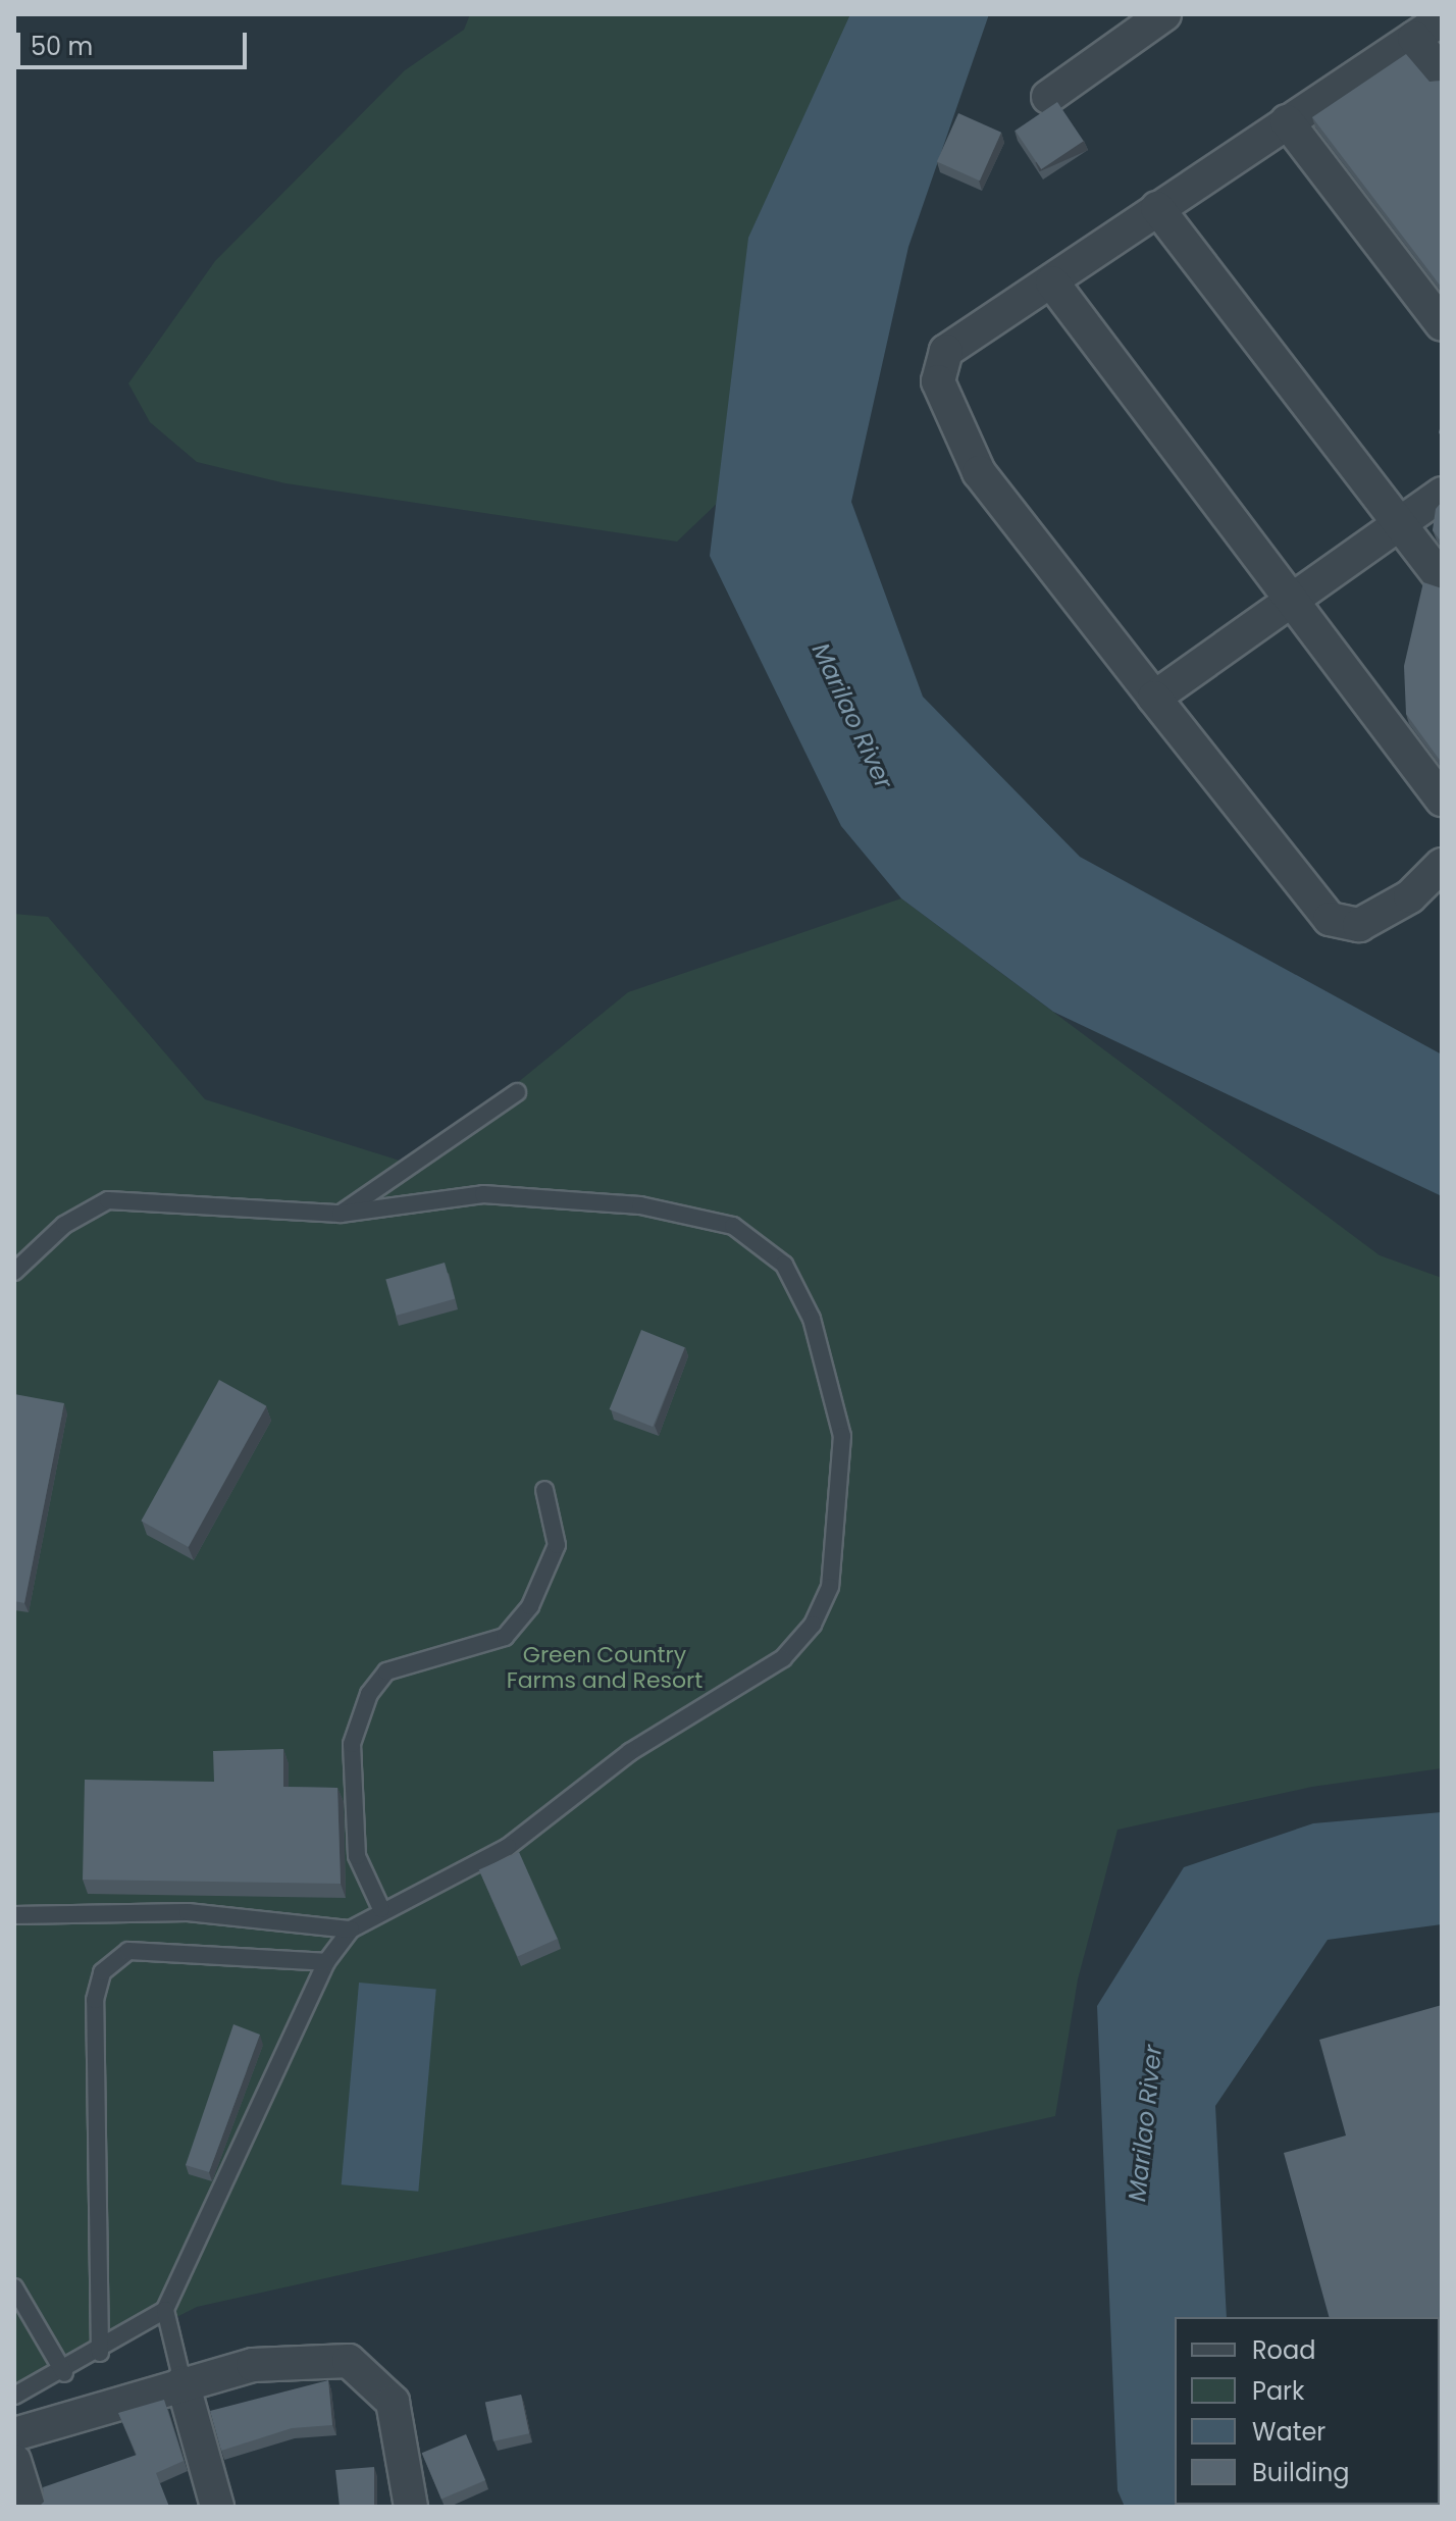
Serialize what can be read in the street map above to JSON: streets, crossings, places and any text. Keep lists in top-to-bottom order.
{
  "water": ["Marilao River"],
  "parks": ["Green Country Farms and Resort"],
  "legend": [
    "Road",
    "Park",
    "Water",
    "Building"
  ],
  "scale_bar": "50 m"
}
